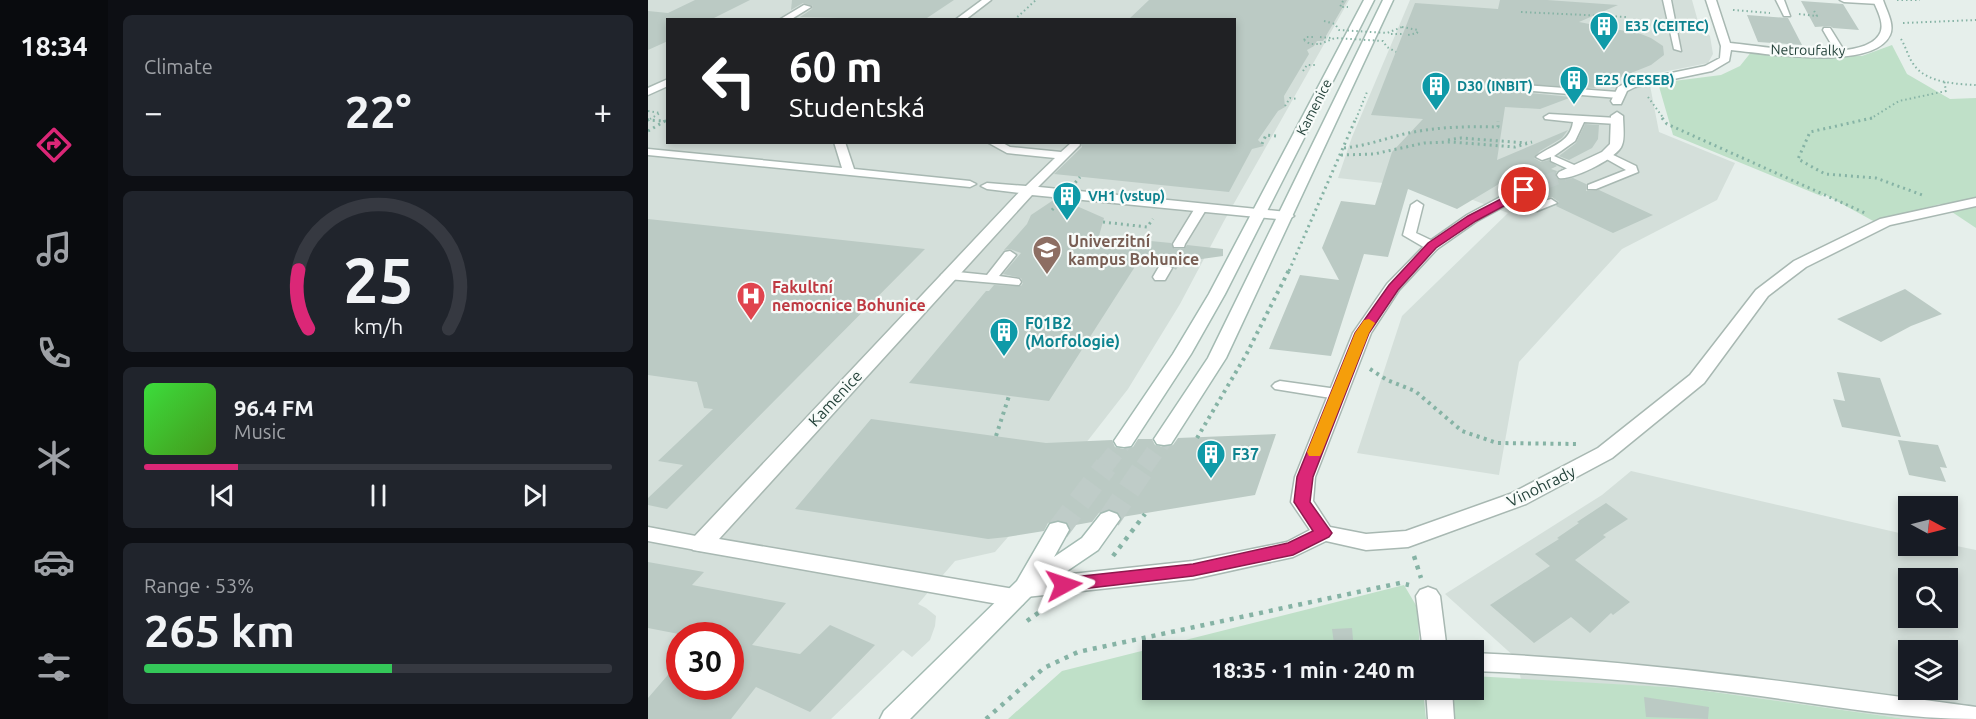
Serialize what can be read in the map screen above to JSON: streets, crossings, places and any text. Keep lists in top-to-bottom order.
{
  "streets": {
    "street": ["Netroufalky", "Kamenice", "Vinohrady"]
  },
  "places": {
    "building": [
      "E35 (CEITEC)",
      "E25 (CESEB)",
      "D30 (INBIT)",
      "VH1 (vstup)",
      "F01B2 (Morfologie)",
      "F37"
    ],
    "school or university": ["Univerzitní kampus Bohunice"],
    "hospital": ["Fakultní nemocnice Bohunice"]
  },
  "north": "right",
  "page": {
    "tabs": "18:34",
    "tile": [
      "Climate",
      ["Range · 53%", "265 km"]
    ],
    "turn": ["60 m", "Studentská"],
    "heat": ["−", "22°", "+"],
    "song": ["96.4 FM", "Music"],
    "limit": "30",
    "trip": "18:35 · 1 min · 240 m",
    "gauge": ["25", "km/h"]
  }
}
